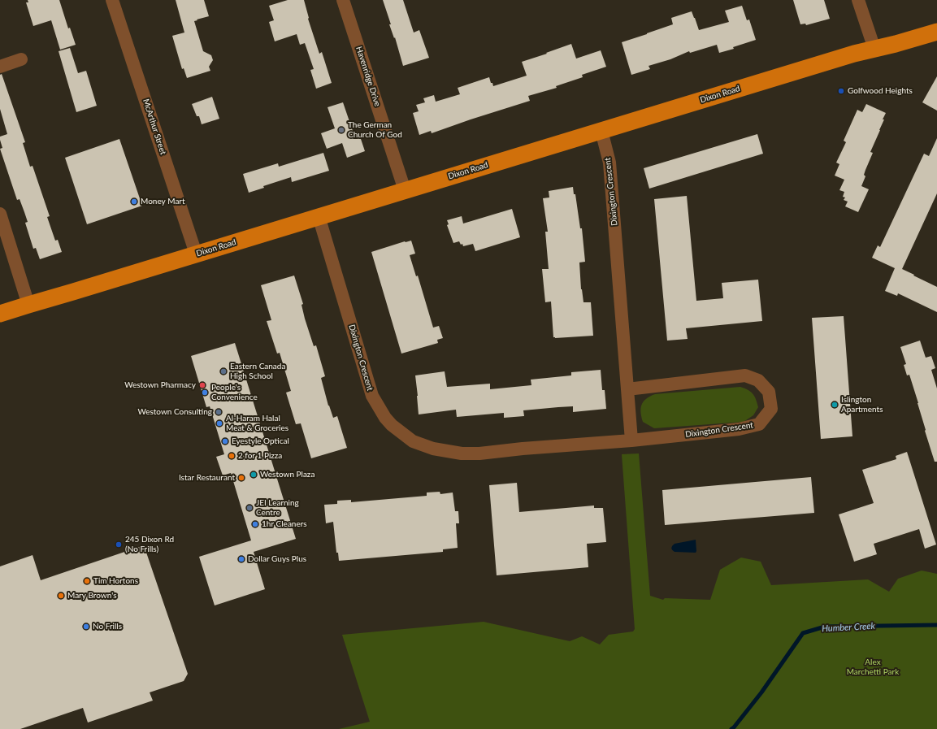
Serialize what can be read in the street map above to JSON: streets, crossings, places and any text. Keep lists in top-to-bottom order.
{
  "streets": {
    "main road": ["Dixon Road"],
    "street": ["Havenridge Drive", "McArthur Street", "Dixington Crescent"]
  },
  "crossings": [
    ["Havenridge Drive", "Dixon Road"],
    ["Dixon Road", "McArthur Street"],
    ["Dixon Road", "Dixington Crescent"]
  ],
  "water": ["Humber Creek"],
  "parks": ["Alex Marchetti Park"],
  "places": [
    "Golfwood Heights",
    "The German Church Of God",
    "Money Mart",
    "Eastern Canada High School",
    "Westown Pharmacy",
    "People's Convenience",
    "Islington Apartments",
    "Westown Consulting",
    "Al-Haram Halal Meat & Groceries",
    "Eyestyle Optical",
    "2 for 1 Pizza",
    "Westown Plaza",
    "Istar Restaurant",
    "JEI Learning Centre",
    "1hr Cleaners",
    "245 Dixon Rd (No Frills)",
    "Dollar Guys Plus",
    "Tim Hortons",
    "Mary Brown's",
    "No Frills"
  ]
}
